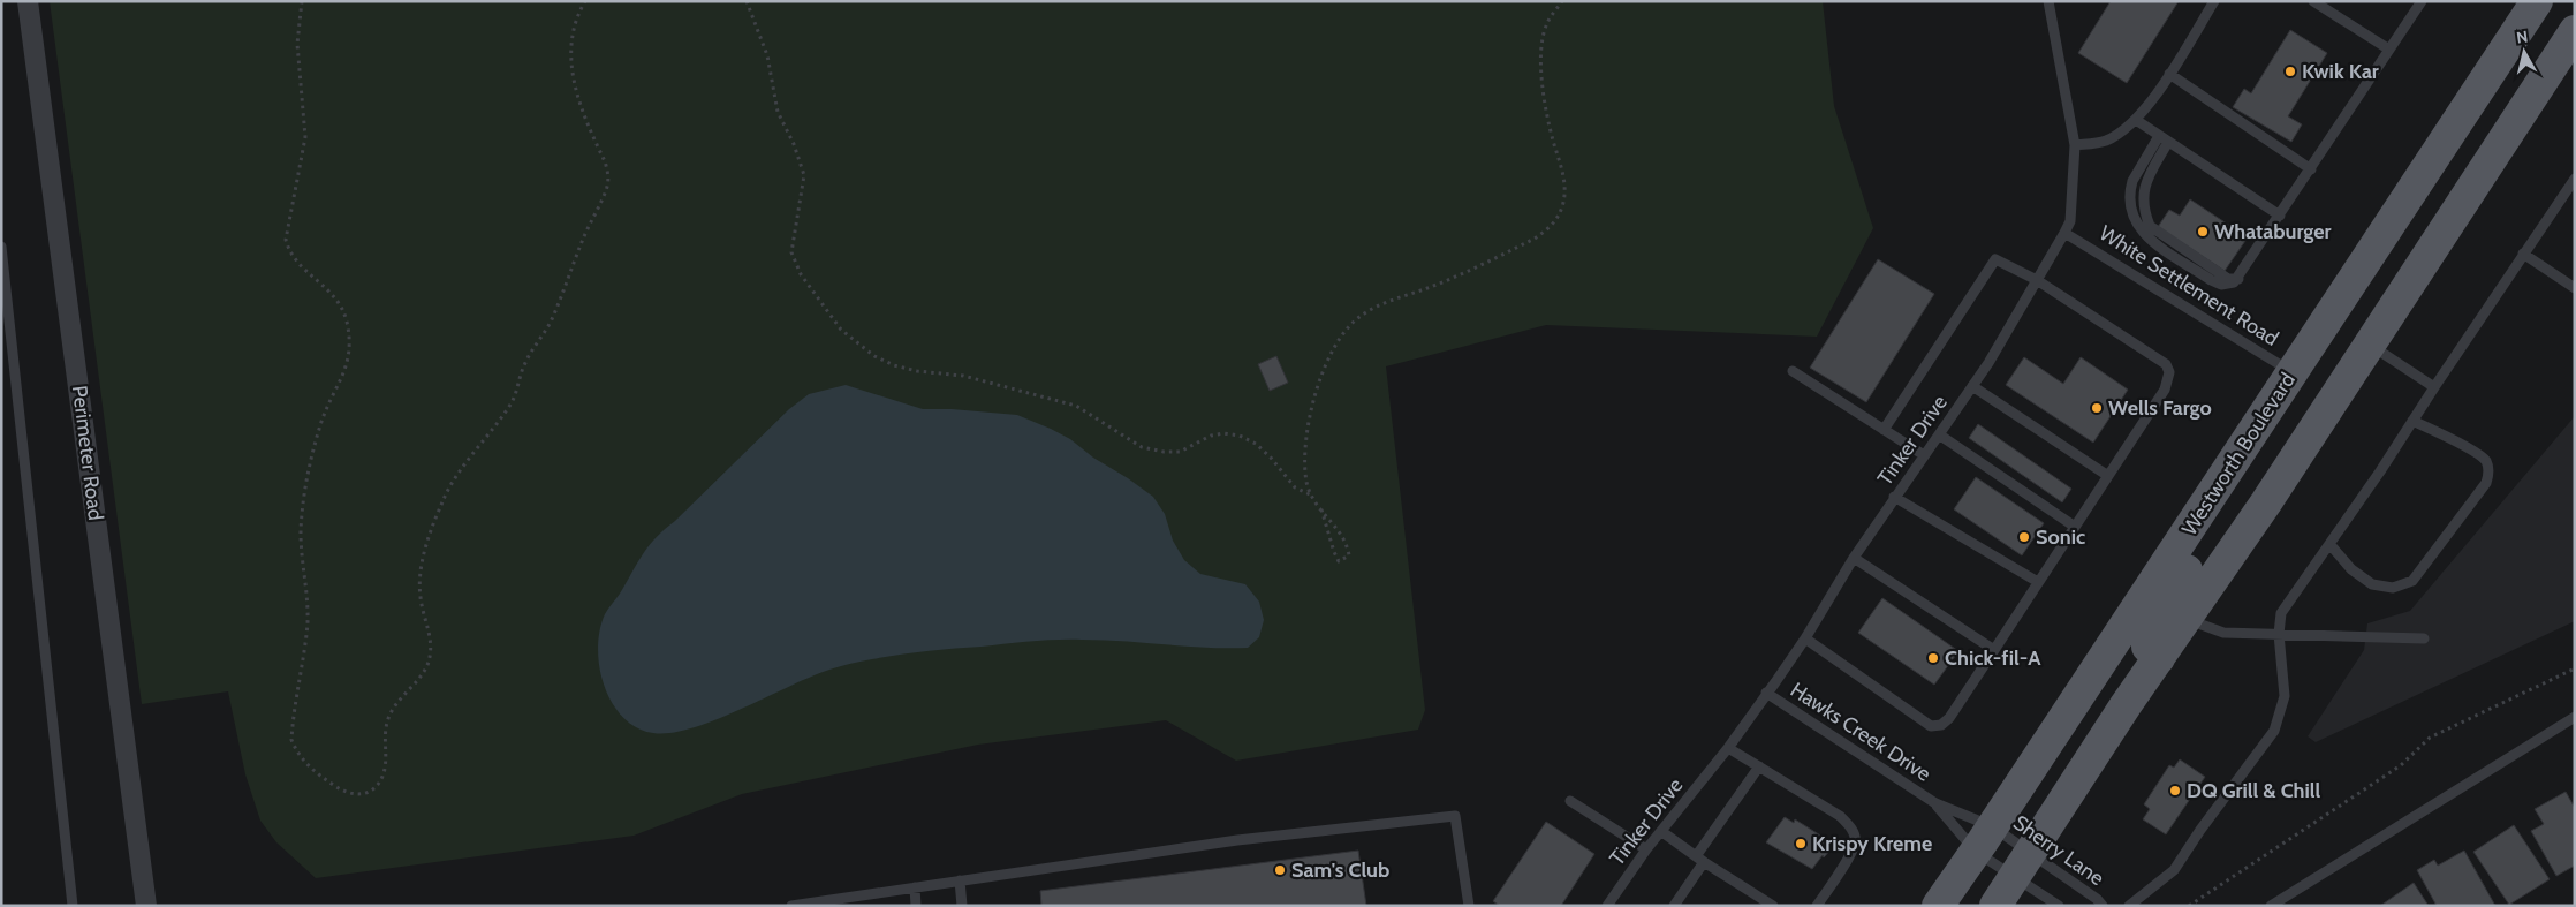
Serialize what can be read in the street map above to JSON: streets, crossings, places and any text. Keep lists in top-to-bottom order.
{
  "streets": {
    "main road": ["Westworth Boulevard"],
    "street": ["Perimeter Road"],
    "lane": [
      "White Settlement Road",
      "Tinker Drive",
      "Hawks Creek Drive",
      "Sherry Lane"
    ]
  },
  "crossings": [
    ["White Settlement Road", "Tinker Drive"],
    ["White Settlement Road", "Westworth Boulevard"],
    ["Tinker Drive", "Hawks Creek Drive"],
    ["Westworth Boulevard", "Hawks Creek Drive"],
    ["Westworth Boulevard", "Sherry Lane"],
    ["Hawks Creek Drive", "Sherry Lane"]
  ],
  "places": [
    "Kwik Kar",
    "Whataburger",
    "Wells Fargo",
    "Sonic",
    "Chick-fil-A",
    "DQ Grill & Chill",
    "Krispy Kreme",
    "Sam's Club"
  ],
  "north": "top"
}
